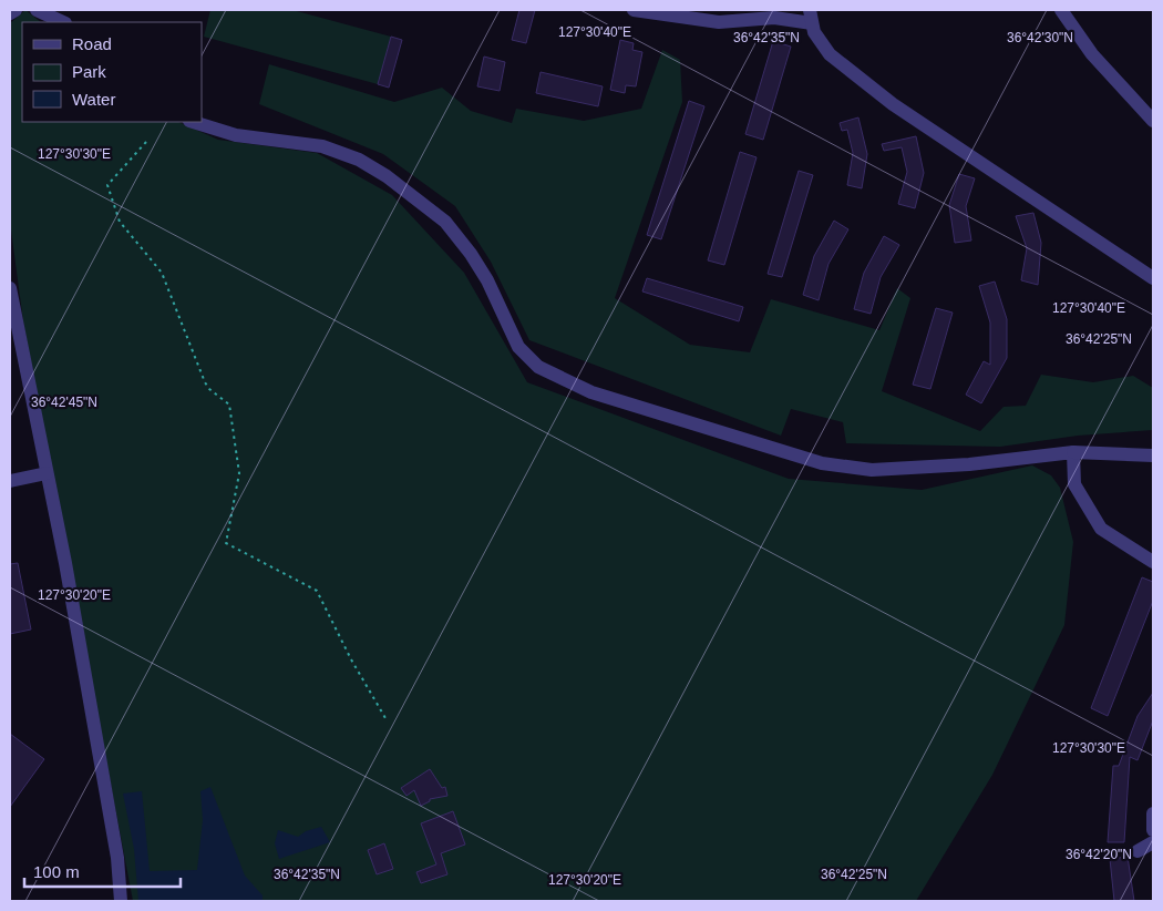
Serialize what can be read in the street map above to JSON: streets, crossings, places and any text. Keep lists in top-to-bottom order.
{
  "legend": ["Road", "Park", "Water"],
  "scale_bar": "100 m",
  "coordinates": [
    "127°30'40\"E",
    "36°42'35\"N",
    "36°42'30\"N",
    "127°30'30\"E",
    "36°42'25\"N",
    "36°42'45\"N",
    "127°30'20\"E",
    "36°42'20\"N"
  ]
}
